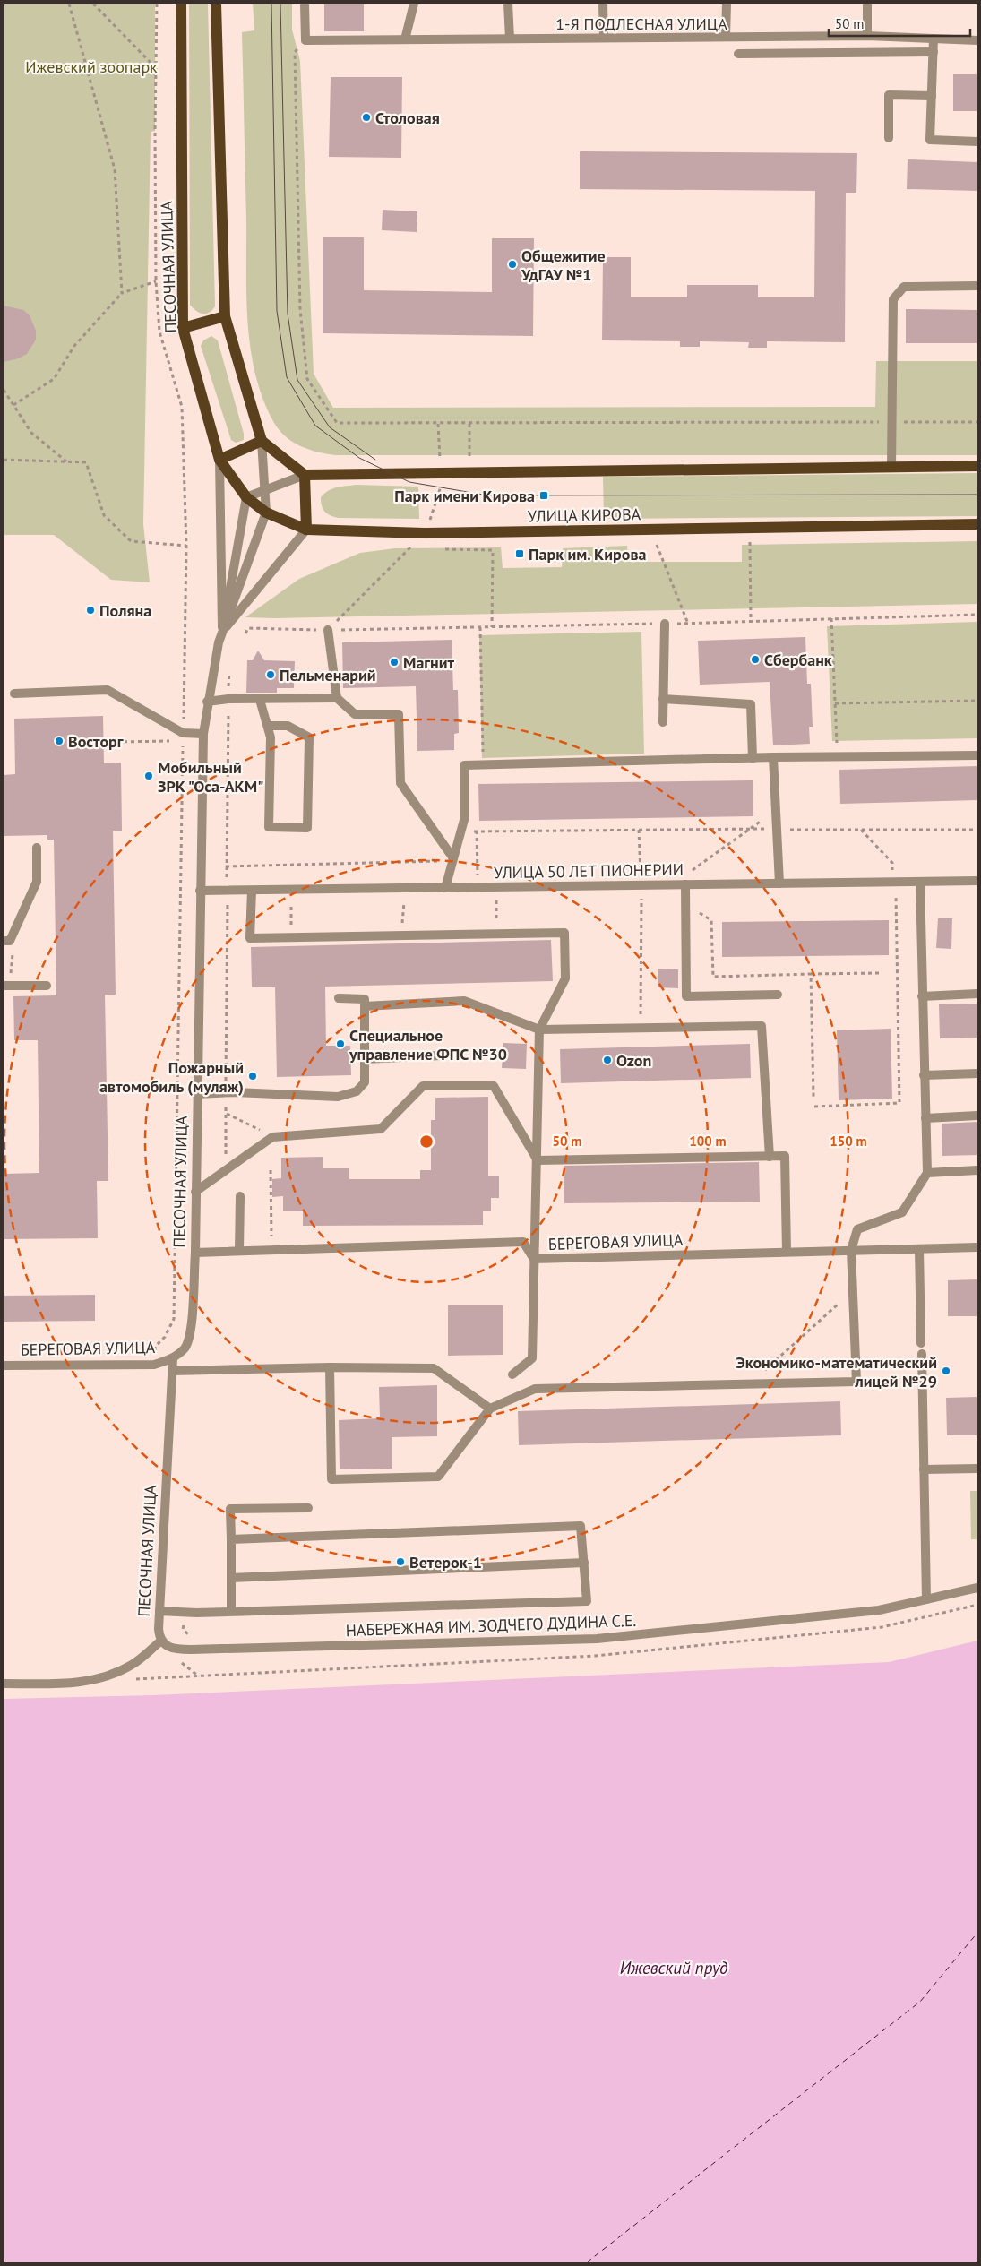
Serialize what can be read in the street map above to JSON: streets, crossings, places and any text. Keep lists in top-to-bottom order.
{
  "streets": {
    "main road": ["ПЕСОЧНАЯ УЛИЦА", "УЛИЦА КИРОВА"],
    "street": [
      "1-Я ПОДЛЕСНАЯ УЛИЦА",
      "УЛИЦА 50 ЛЕТ ПИОНЕРИИ",
      "БЕРЕГОВАЯ УЛИЦА",
      "НАБЕРЕЖНАЯ ИМ. ЗОДЧЕГО ДУДИНА С.Е."
    ]
  },
  "crossings": [
    ["ПЕСОЧНАЯ УЛИЦА", "УЛИЦА КИРОВА"],
    ["ПЕСОЧНАЯ УЛИЦА", "УЛИЦА 50 ЛЕТ ПИОНЕРИИ"],
    ["ПЕСОЧНАЯ УЛИЦА", "БЕРЕГОВАЯ УЛИЦА"],
    ["ПЕСОЧНАЯ УЛИЦА", "НАБЕРЕЖНАЯ ИМ. ЗОДЧЕГО ДУДИНА С.Е."]
  ],
  "water": ["Ижевский пруд"],
  "parks": ["Ижевский зоопарк"],
  "places": {
    "other": [
      "Столовая",
      "Общежитие УдГАУ №1",
      "Поляна",
      "Сбербанк",
      "Магнит",
      "Пельменарий",
      "Восторг",
      "Мобильный ЗРК \"Оса-АКМ\"",
      "Специальное управление ФПС №30",
      "Ozon",
      "Пожарный автомобиль (муляж)",
      "Экономико-математический лицей №29",
      "Ветерок-1"
    ],
    "transit": ["Парк имени Кирова", "Парк им. Кирова"]
  },
  "scale_bar": "50 m",
  "rings": ["50 m", "100 m", "150 m"]
}
